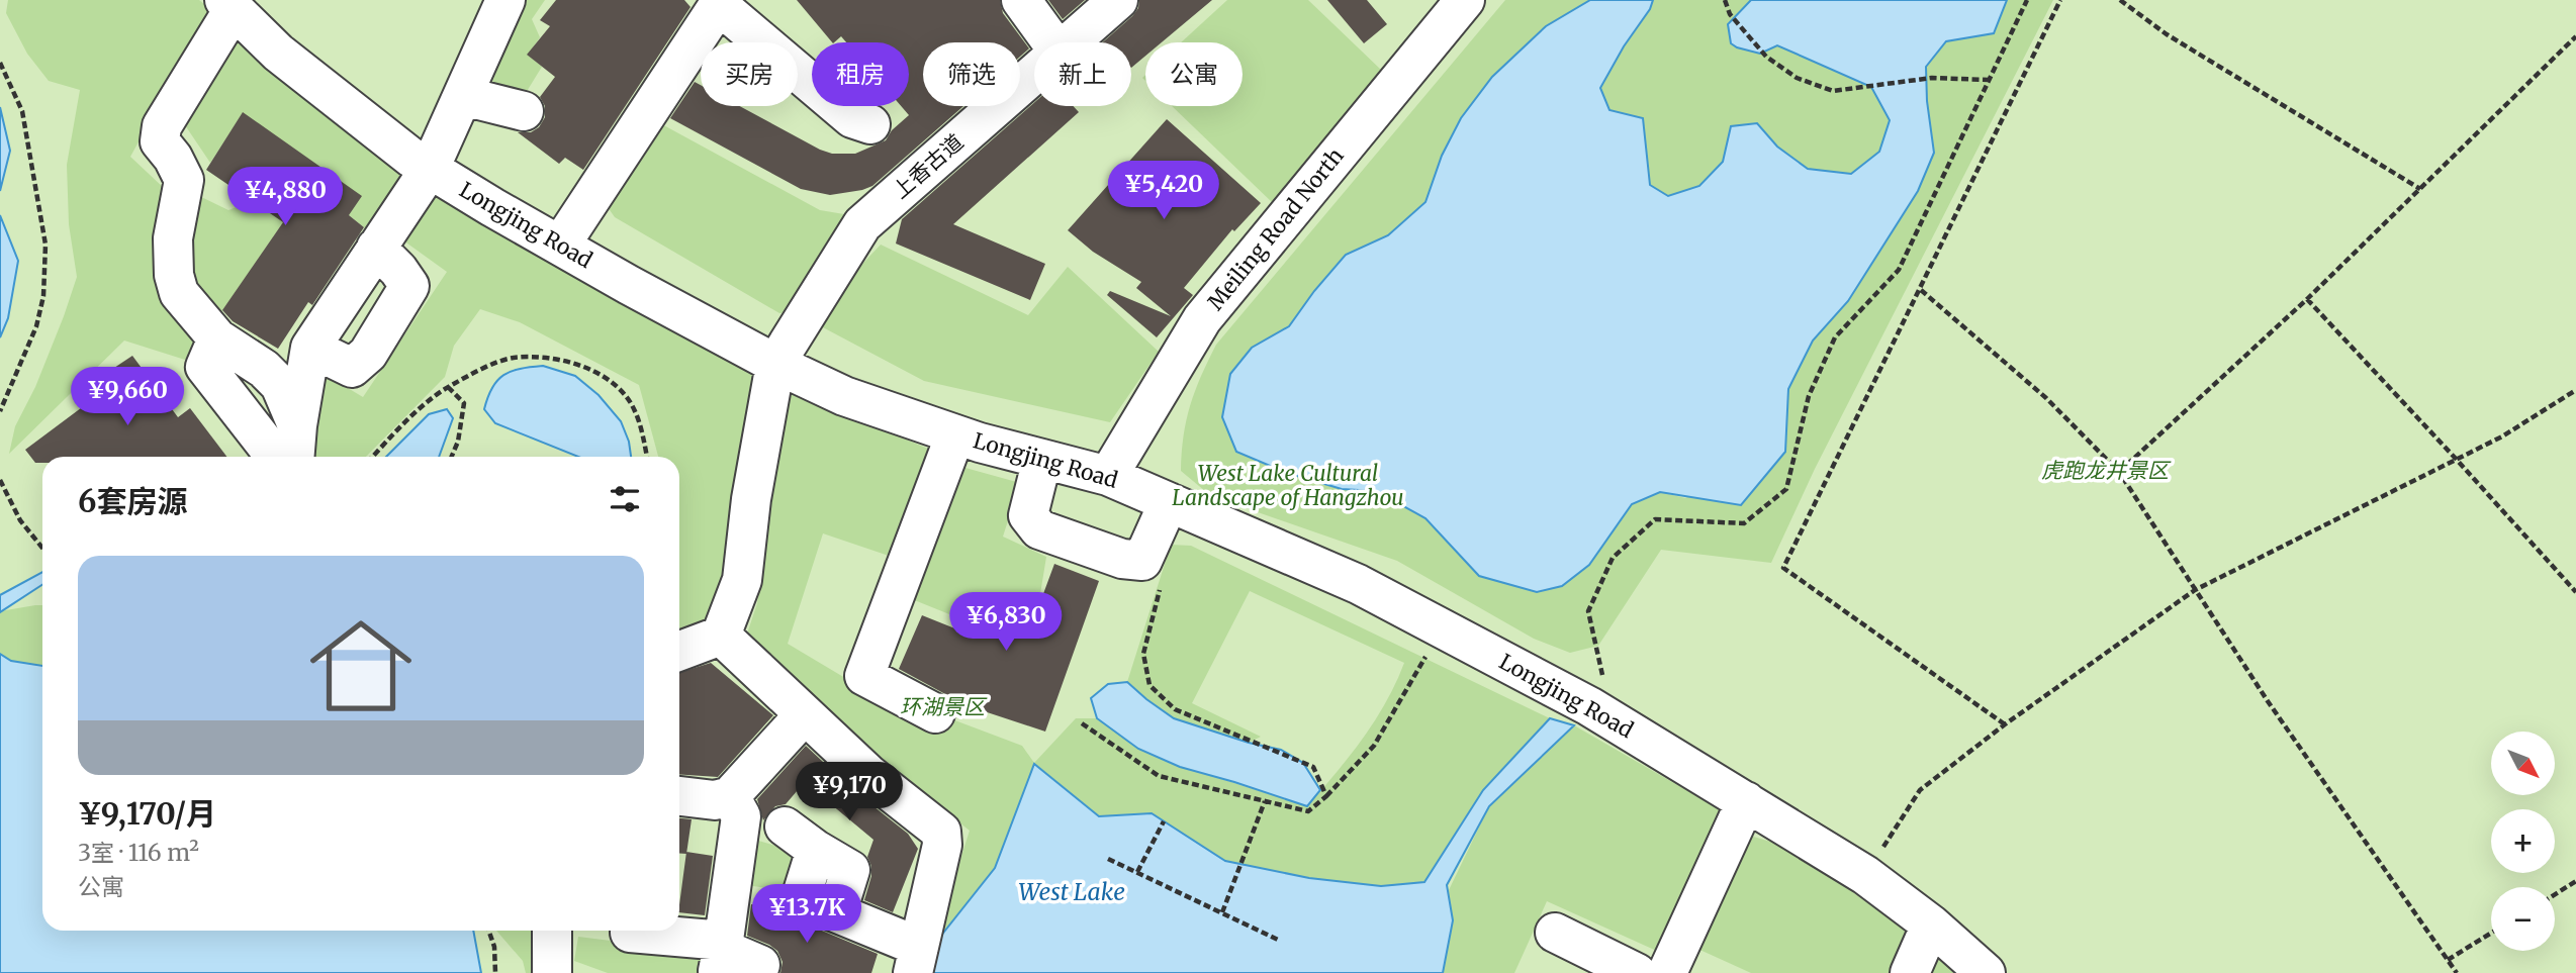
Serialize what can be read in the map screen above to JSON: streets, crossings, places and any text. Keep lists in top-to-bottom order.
{
  "streets": {
    "street": ["上香古道", "Longjing Road", "Meiling Road North"]
  },
  "crossings": [
    ["上香古道", "Longjing Road"],
    ["Longjing Road", "Meiling Road North"]
  ],
  "water": ["West Lake"],
  "parks": ["虎跑龙井景区", "West Lake Cultural Landscape of Hangzhou", "环湖景区"],
  "north": "bottom right",
  "page": {
    "chip": [
      "买房",
      "租房",
      "筛选",
      "新上",
      "公寓"
    ],
    "price": [
      "¥5,420",
      "¥4,880",
      "¥9,660",
      "¥6,830",
      "¥9,170",
      "¥13.7K"
    ],
    "heading": "6套房源",
    "list": [
      {
        "name": "¥9,170/月",
        "note": "3室 · 116 m² · 公寓"
      }
    ],
    "map_buttons": ["+", "−"]
  }
}
